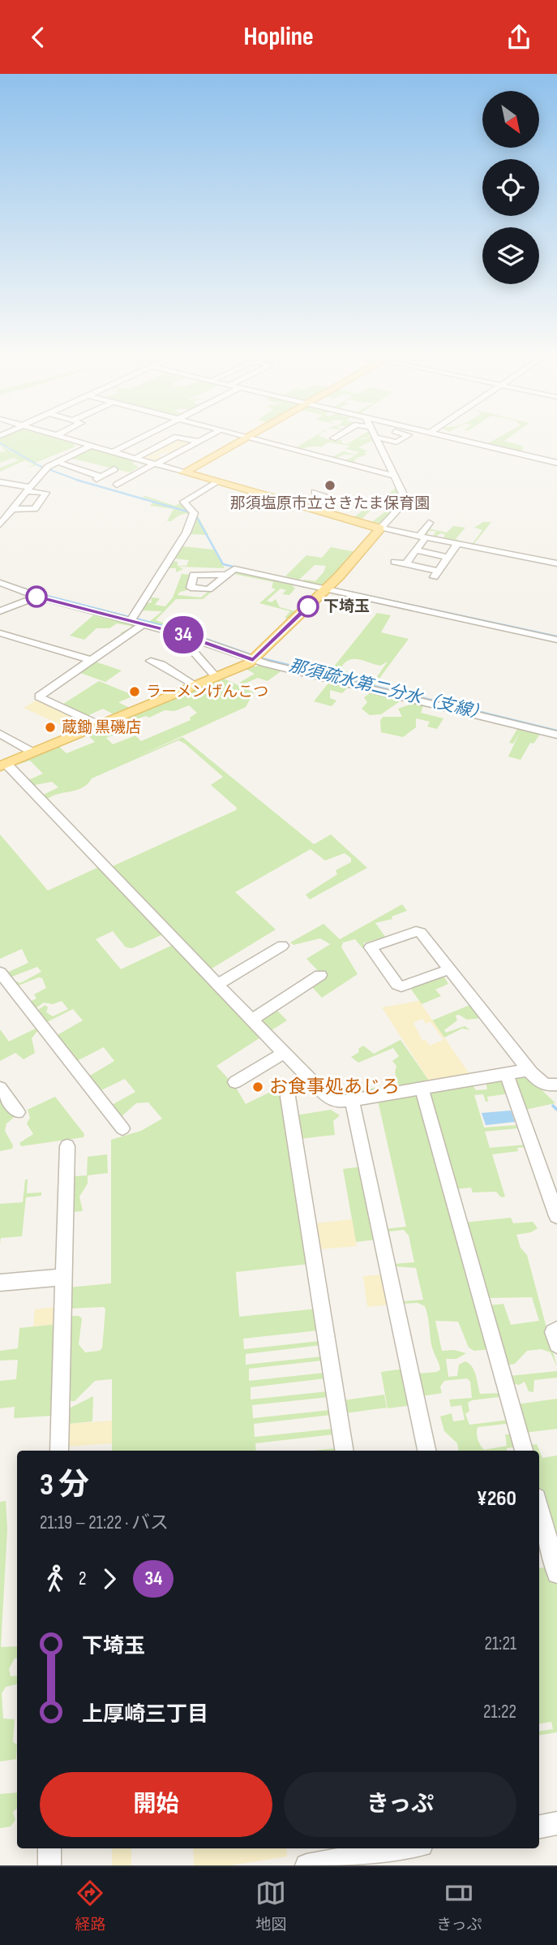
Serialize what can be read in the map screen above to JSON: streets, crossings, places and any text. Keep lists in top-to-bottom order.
{
  "water": ["那須疏水第二分水（支線）"],
  "places": [
    "那須塩原市立さきたま保育園",
    "下埼玉",
    "ラーメンげんこつ",
    "蔵鋤 黒磯店",
    "お食事処あじろ"
  ],
  "lines": ["bus line 34"],
  "north": "bottom right",
  "page": {
    "header": "Hopline",
    "on_map": "34",
    "heading": ["3 分", "21:19 – 21:22 · バス", "¥260"],
    "legs": ["2", "34"],
    "list": [
      {
        "name": "下埼玉",
        "value": "21:21"
      },
      {
        "name": "上厚崎三丁目",
        "value": "21:22"
      }
    ],
    "buttons": ["開始", "きっぷ"],
    "tabs": ["経路", "地図", "きっぷ"]
  }
}
